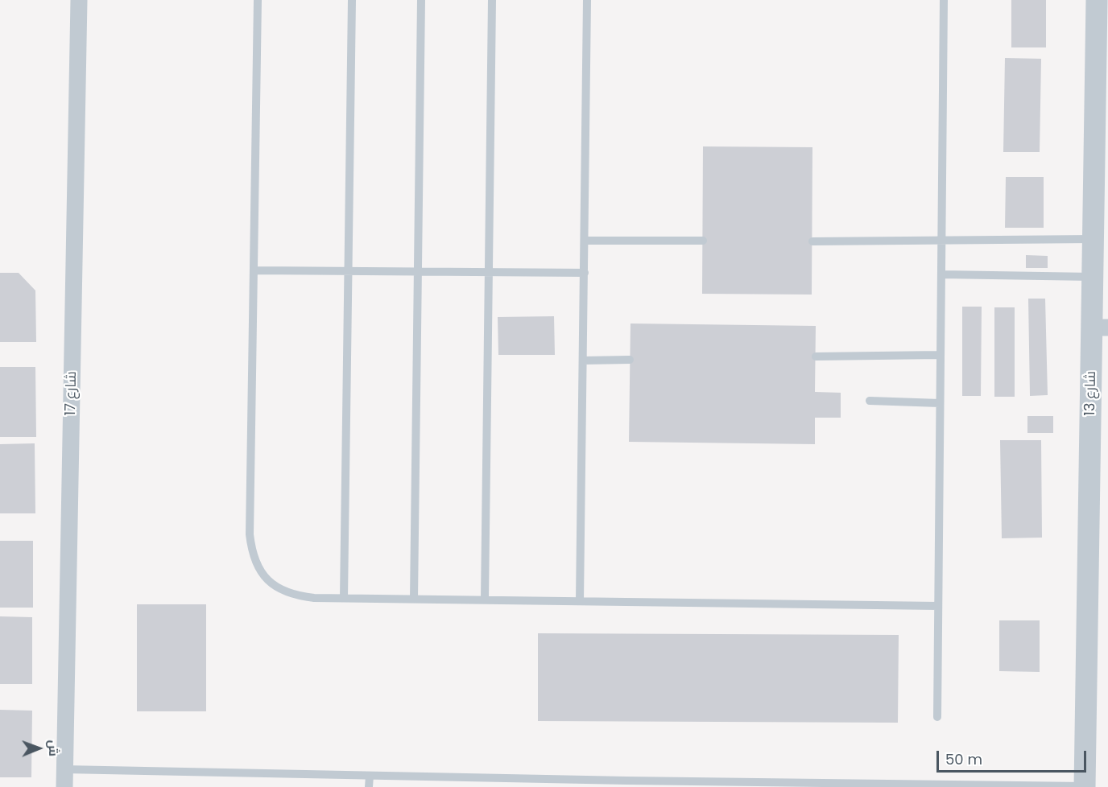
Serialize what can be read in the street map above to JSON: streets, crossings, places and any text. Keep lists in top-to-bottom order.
{
  "streets": {
    "street": ["شارع 17", "شارع 13"]
  },
  "scale_bar": "50 m",
  "north": "right"
}
